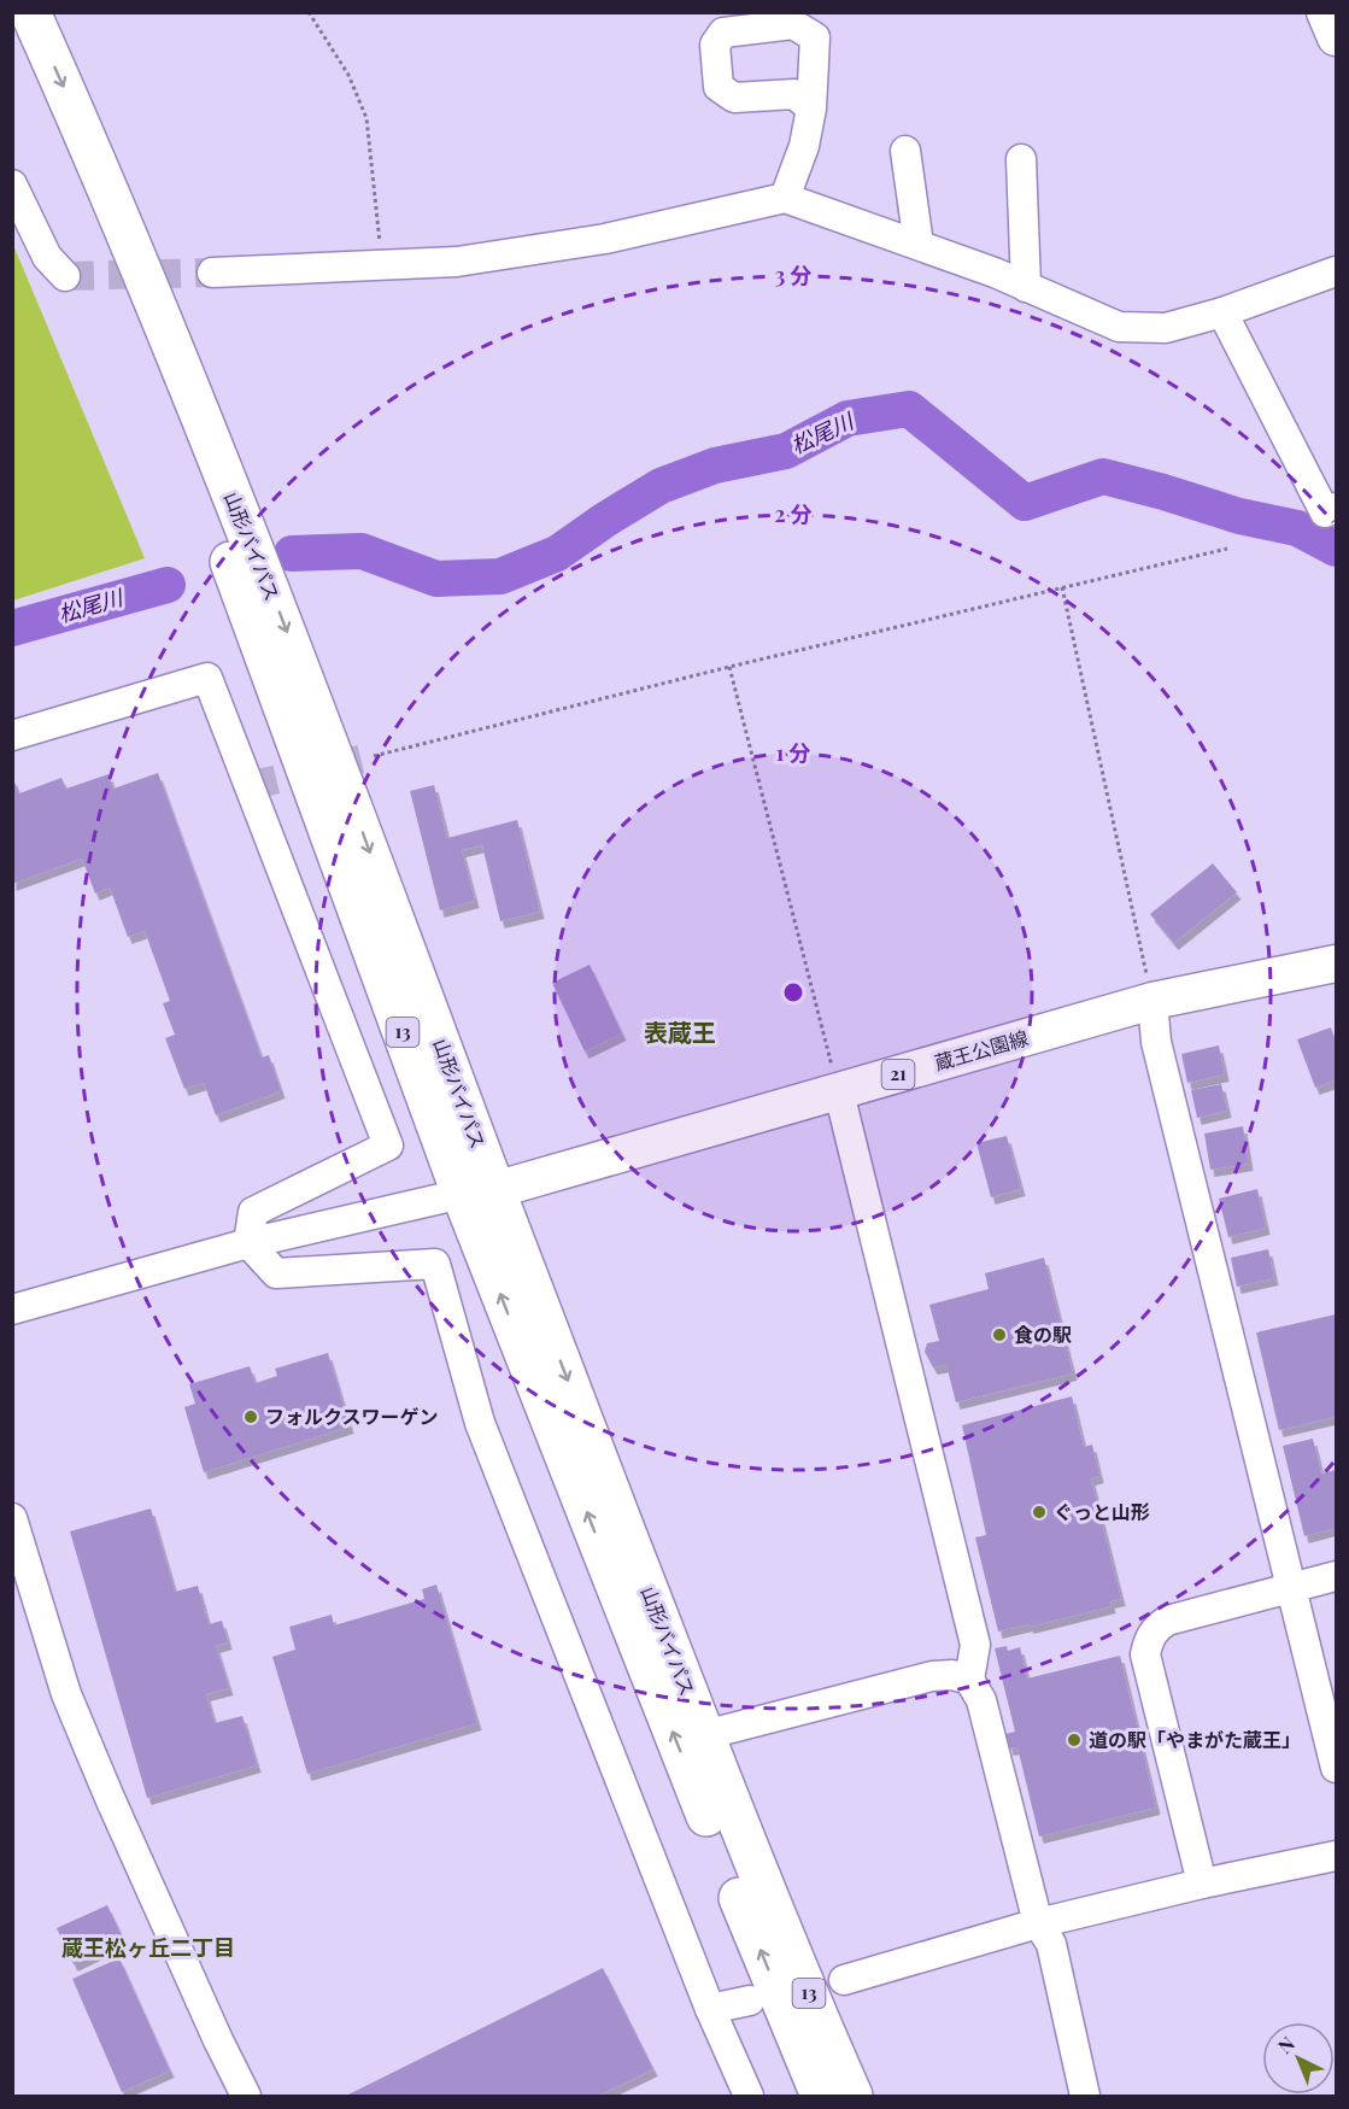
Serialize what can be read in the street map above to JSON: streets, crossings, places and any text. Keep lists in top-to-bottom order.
{
  "streets": {
    "highway": ["山形バイパス", "13"],
    "main road": ["蔵王公園線", "21"]
  },
  "crossings": [
    ["山形バイパス", "蔵王公園線"]
  ],
  "districts": ["表蔵王", "蔵王松ヶ丘二丁目"],
  "water": ["松尾川"],
  "places": [
    "食の駅",
    "フォルクスワーゲン",
    "ぐっと山形",
    "道の駅「やまがた蔵王」"
  ],
  "north": "top left",
  "rings": ["3 分", "2 分", "1 分"]
}
